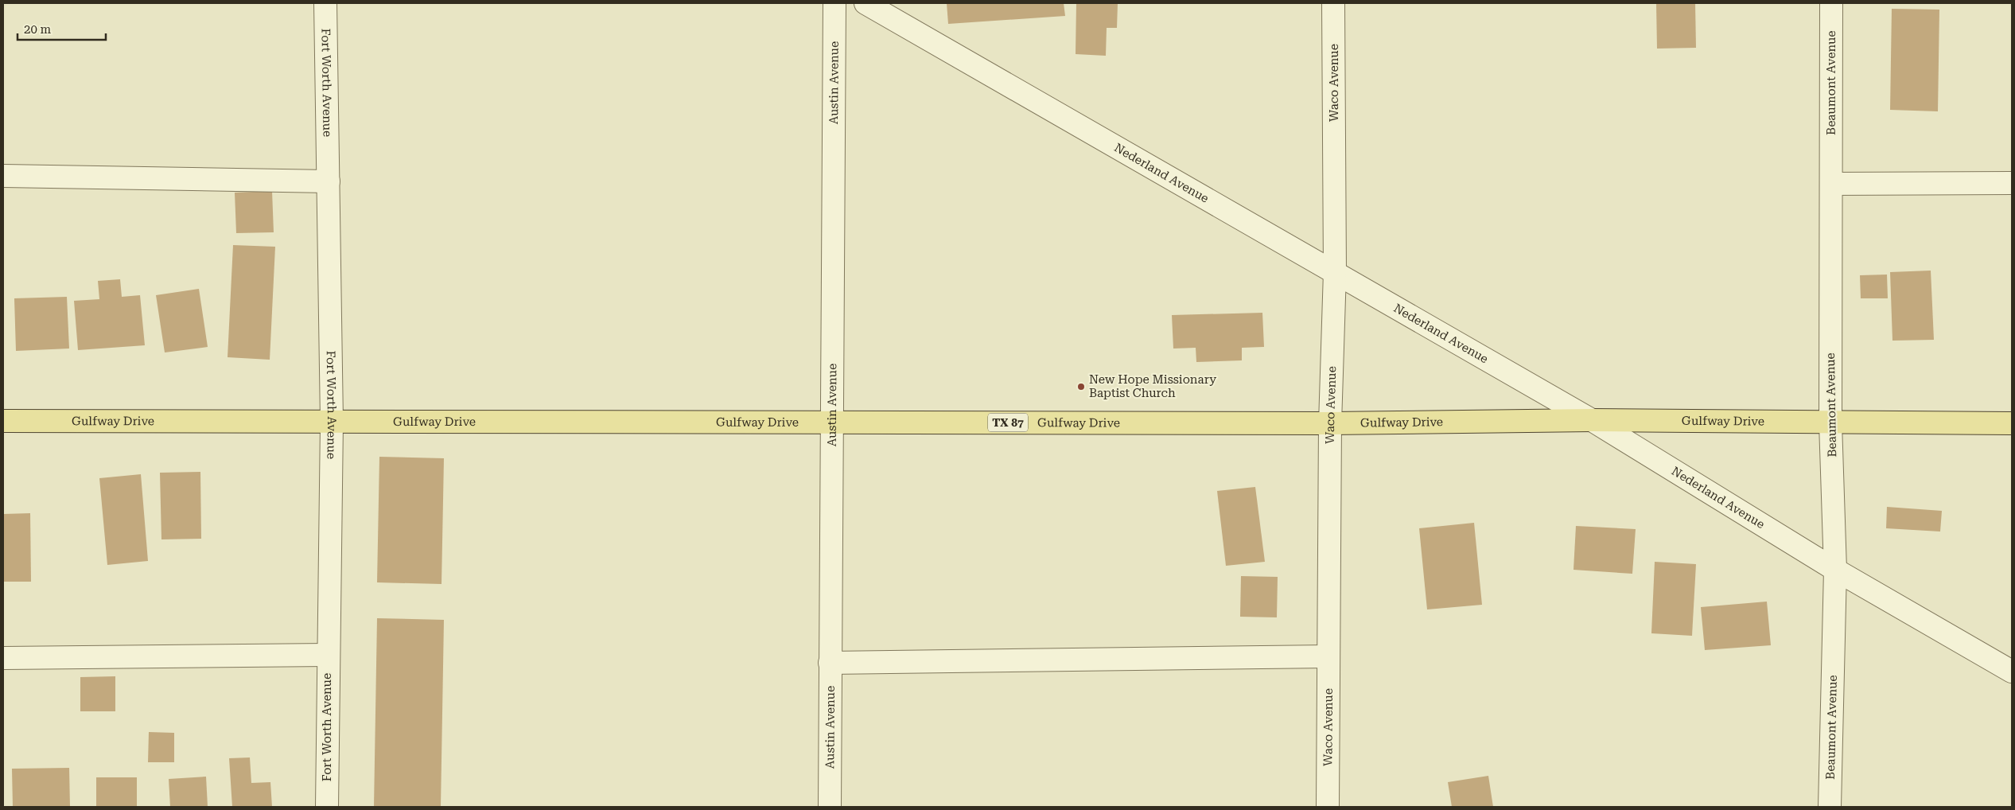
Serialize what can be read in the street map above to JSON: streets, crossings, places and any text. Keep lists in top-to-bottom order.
{
  "streets": {
    "main road": ["Gulfway Drive", "TX 87"],
    "street": [
      "Fort Worth Avenue",
      "Austin Avenue",
      "Waco Avenue",
      "Beaumont Avenue",
      "Nederland Avenue"
    ]
  },
  "crossings": [
    ["Fort Worth Avenue", "Gulfway Drive"],
    ["Austin Avenue", "Gulfway Drive"],
    ["Waco Avenue", "Nederland Avenue"],
    ["Waco Avenue", "Gulfway Drive"],
    ["Beaumont Avenue", "Nederland Avenue"],
    ["Beaumont Avenue", "Gulfway Drive"],
    ["Nederland Avenue", "Gulfway Drive"]
  ],
  "places": ["New Hope Missionary Baptist Church"],
  "scale_bar": "20 m"
}
